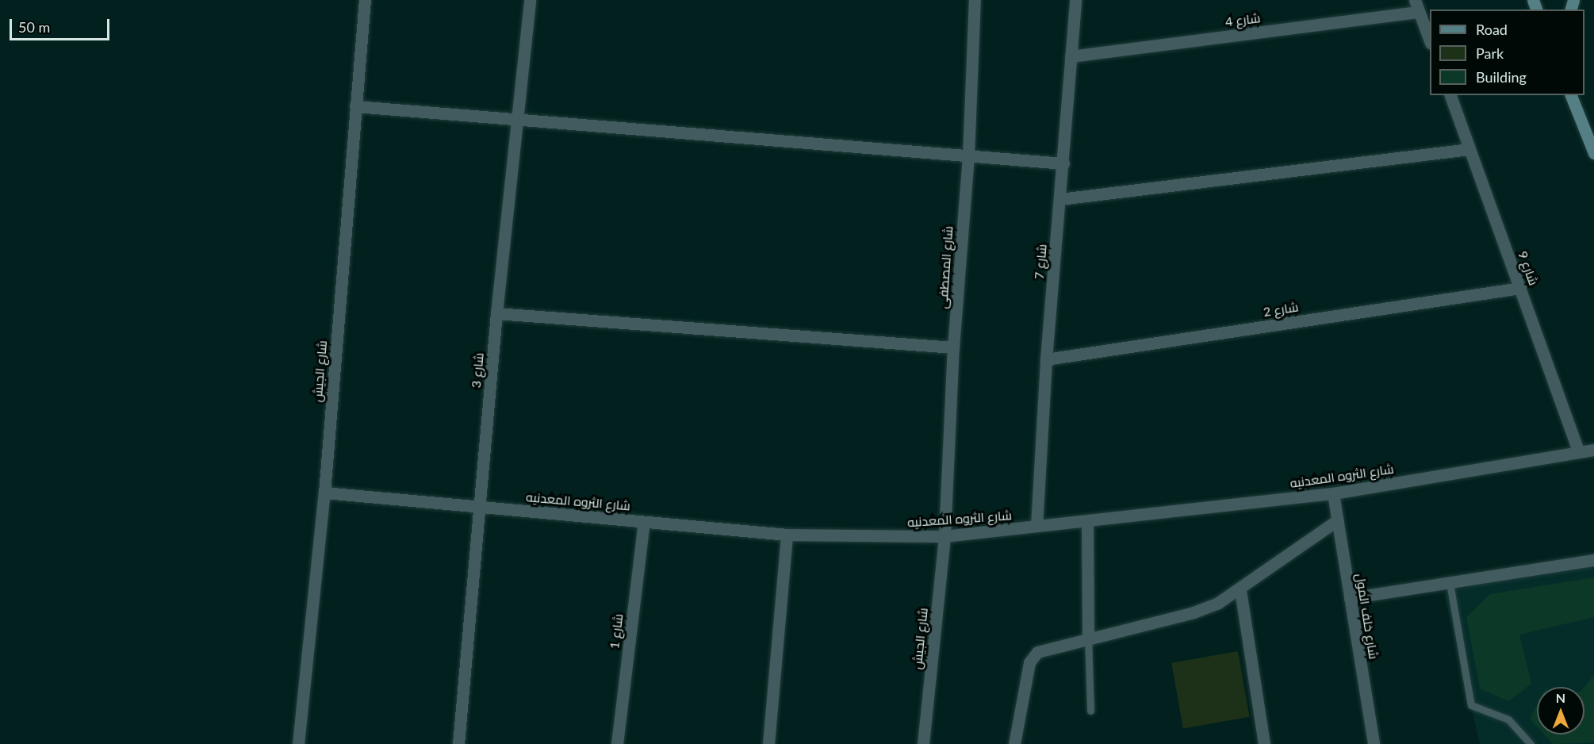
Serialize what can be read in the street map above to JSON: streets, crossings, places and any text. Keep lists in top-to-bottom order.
{
  "streets": {
    "street": [
      "شارع 4",
      "شارع 7",
      "شارع المصطفى",
      "شارع 9",
      "شارع 2",
      "شارع 3",
      "شارع الجيش",
      "شارع الثروه المعدنيه",
      "شارع خلف المول",
      "شارع 1"
    ]
  },
  "crossings": [
    ["شارع 4", "شارع 7"],
    ["شارع 7", "شارع 2"],
    ["شارع 7", "شارع الثروه المعدنيه"],
    ["شارع المصطفى", "شارع الجيش"],
    ["شارع المصطفى", "شارع الثروه المعدنيه"],
    ["شارع 9", "شارع 2"],
    ["شارع 9", "شارع الثروه المعدنيه"],
    ["شارع 3", "شارع الثروه المعدنيه"],
    ["شارع الجيش", "شارع الثروه المعدنيه"],
    ["شارع الثروه المعدنيه", "شارع خلف المول"],
    ["شارع الثروه المعدنيه", "شارع 1"]
  ],
  "legend": ["Road", "Park", "Building"],
  "scale_bar": "50 m",
  "north": "top"
}
